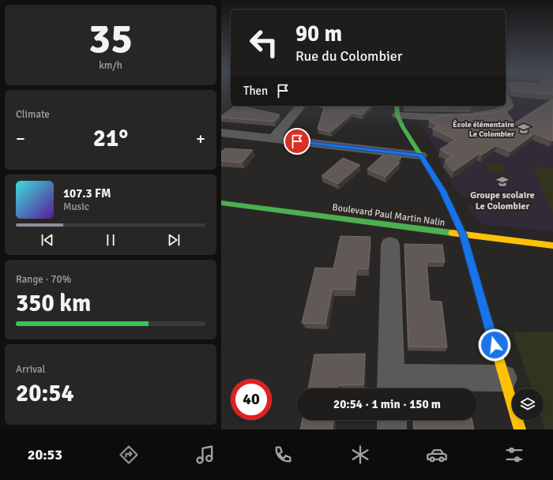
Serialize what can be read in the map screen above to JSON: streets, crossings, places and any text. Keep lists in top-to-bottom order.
{
  "streets": {
    "street": ["Boulevard Paul Martin Nalin"]
  },
  "places": {
    "school or university": ["École élémentaire Le Colombier", "Groupe scolaire Le Colombier"]
  },
  "page": {
    "tile": [
      ["35", "km/h"],
      "Climate",
      ["Range · 70%", "350 km"],
      ["Arrival", "20:54"]
    ],
    "turn": ["90 m", "Rue du Colombier"],
    "then": "Then",
    "heat": ["−", "21°", "+"],
    "song": ["107.3 FM", "Music"],
    "limit": "40",
    "trip": "20:54 · 1 min · 150 m",
    "tabs": "20:53"
  }
}
